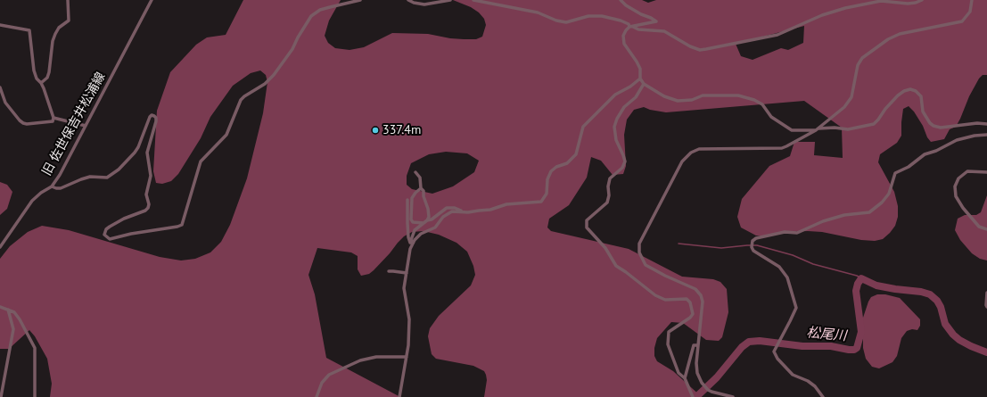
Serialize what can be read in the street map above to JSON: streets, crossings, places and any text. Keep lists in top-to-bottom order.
{
  "streets": {
    "street": ["旧 佐世保吉井松浦線"]
  },
  "water": ["松尾川"],
  "places": ["337.4m"]
}
